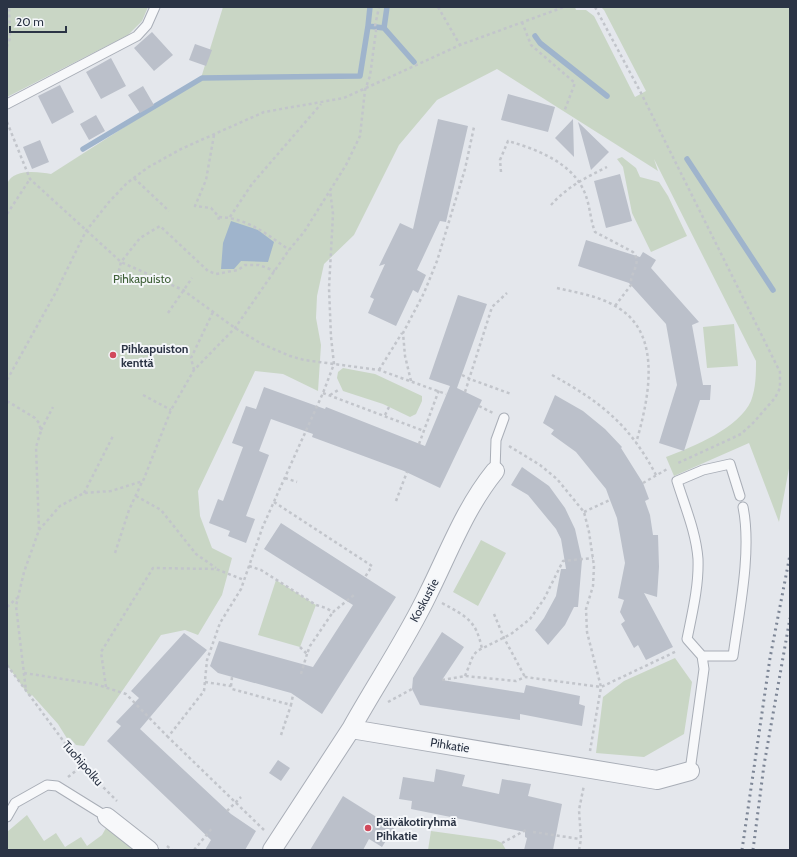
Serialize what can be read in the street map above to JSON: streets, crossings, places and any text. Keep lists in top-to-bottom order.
{
  "streets": {
    "street": ["Koskustie", "Pihkatie", "Tuohipolku"]
  },
  "crossings": [
    ["Koskustie", "Pihkatie"]
  ],
  "parks": ["Pihkapuisto"],
  "places": ["Pihkapuiston kenttä", "Päiväkotiryhmä Pihkatie"],
  "scale_bar": "20 m"
}
